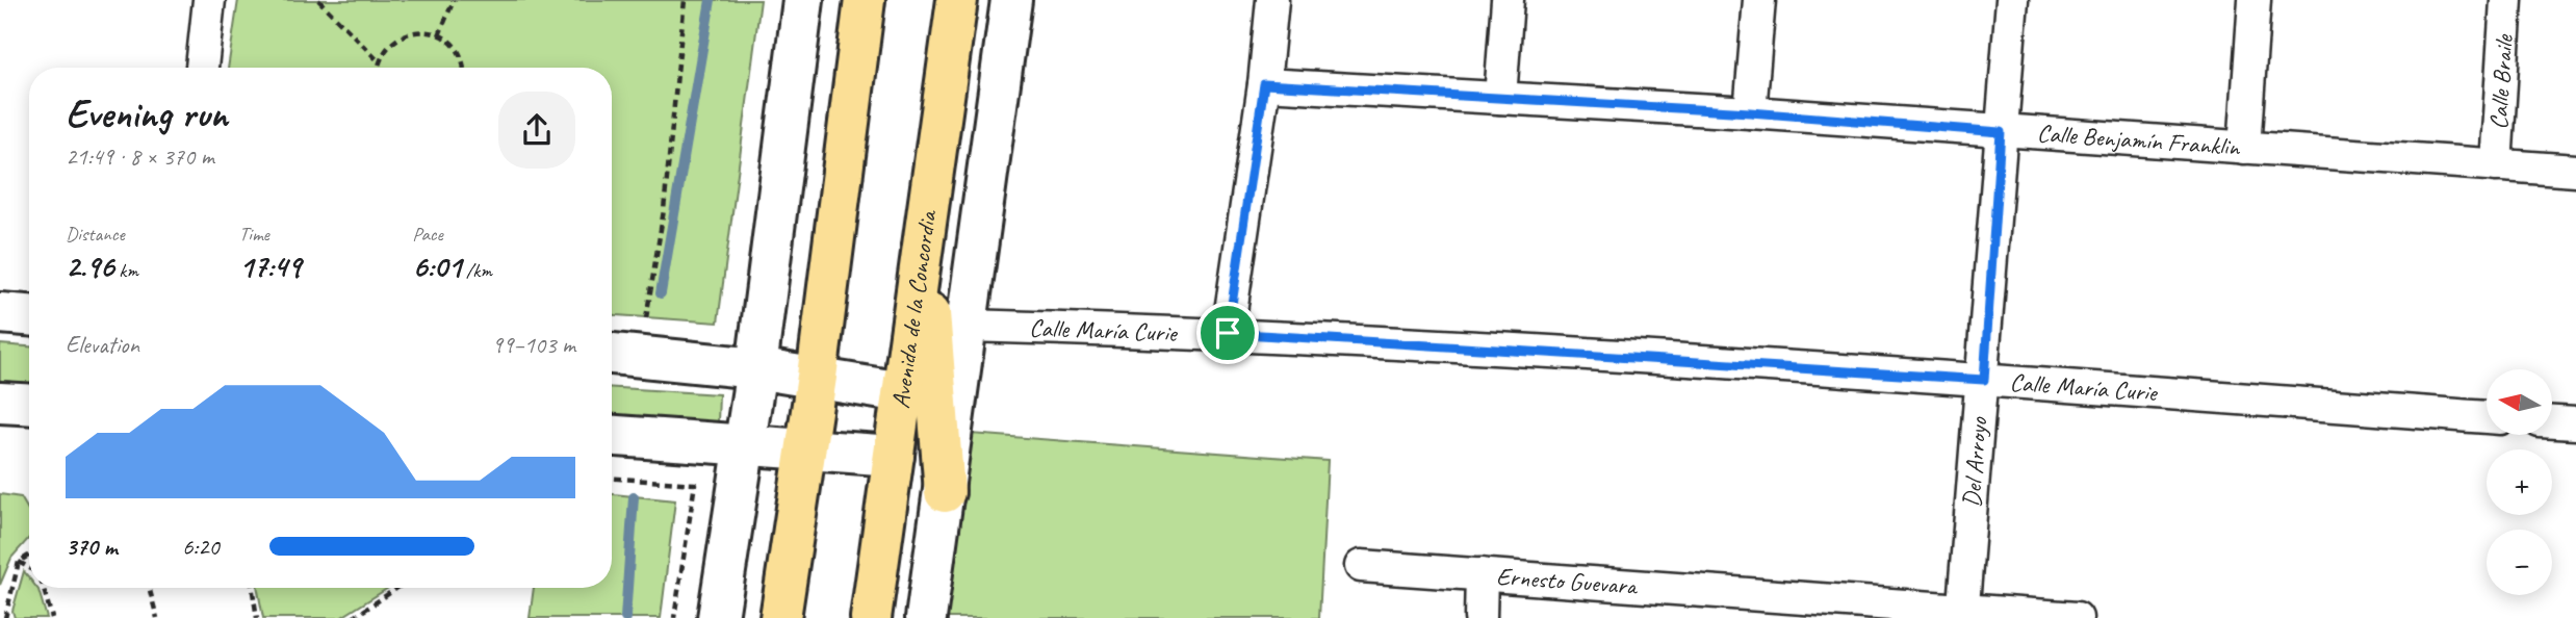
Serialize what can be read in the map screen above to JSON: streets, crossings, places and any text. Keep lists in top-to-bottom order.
{
  "streets": {
    "main road": ["Avenida de la Concordia"],
    "street": [
      "Calle Braile",
      "Calle Benjamín Franklin",
      "Calle María Curie",
      "Del Arroyo",
      "Ernesto Guevara"
    ]
  },
  "crossings": [
    ["Calle Braile", "Calle Benjamín Franklin"],
    ["Calle Benjamín Franklin", "Del Arroyo"],
    ["Calle María Curie", "Del Arroyo"],
    ["Del Arroyo", "Ernesto Guevara"]
  ],
  "north": "left",
  "page": {
    "heading": ["Evening run", "21:49 · 8 × 370 m"],
    "stats": [
      ["Distance", "2.96 km"],
      ["Time", "17:49"],
      ["Pace", "6:01 /km"]
    ],
    "chart": ["Elevation", "99–103 m"],
    "map_buttons": ["+", "−"],
    "list": [
      {
        "name": "370 m",
        "note": "6:20"
      }
    ]
  }
}
